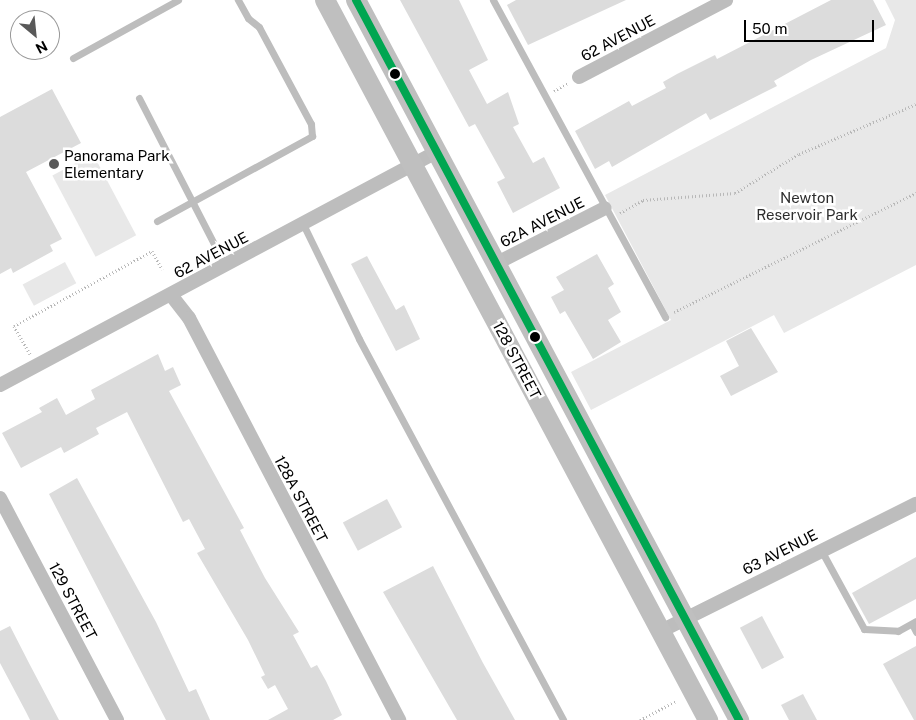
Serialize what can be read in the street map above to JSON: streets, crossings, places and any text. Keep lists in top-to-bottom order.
{
  "streets": {
    "main road": ["128 STREET"],
    "street": [
      "62 AVENUE",
      "62A AVENUE",
      "128A STREET",
      "63 AVENUE",
      "129 STREET"
    ]
  },
  "crossings": [
    ["62 AVENUE", "128 STREET"],
    ["62 AVENUE", "128A STREET"],
    ["62A AVENUE", "128 STREET"],
    ["128 STREET", "63 AVENUE"]
  ],
  "parks": ["Newton Reservoir Park"],
  "places": ["Panorama Park Elementary"],
  "scale_bar": "50 m",
  "north": "bottom right"
}
